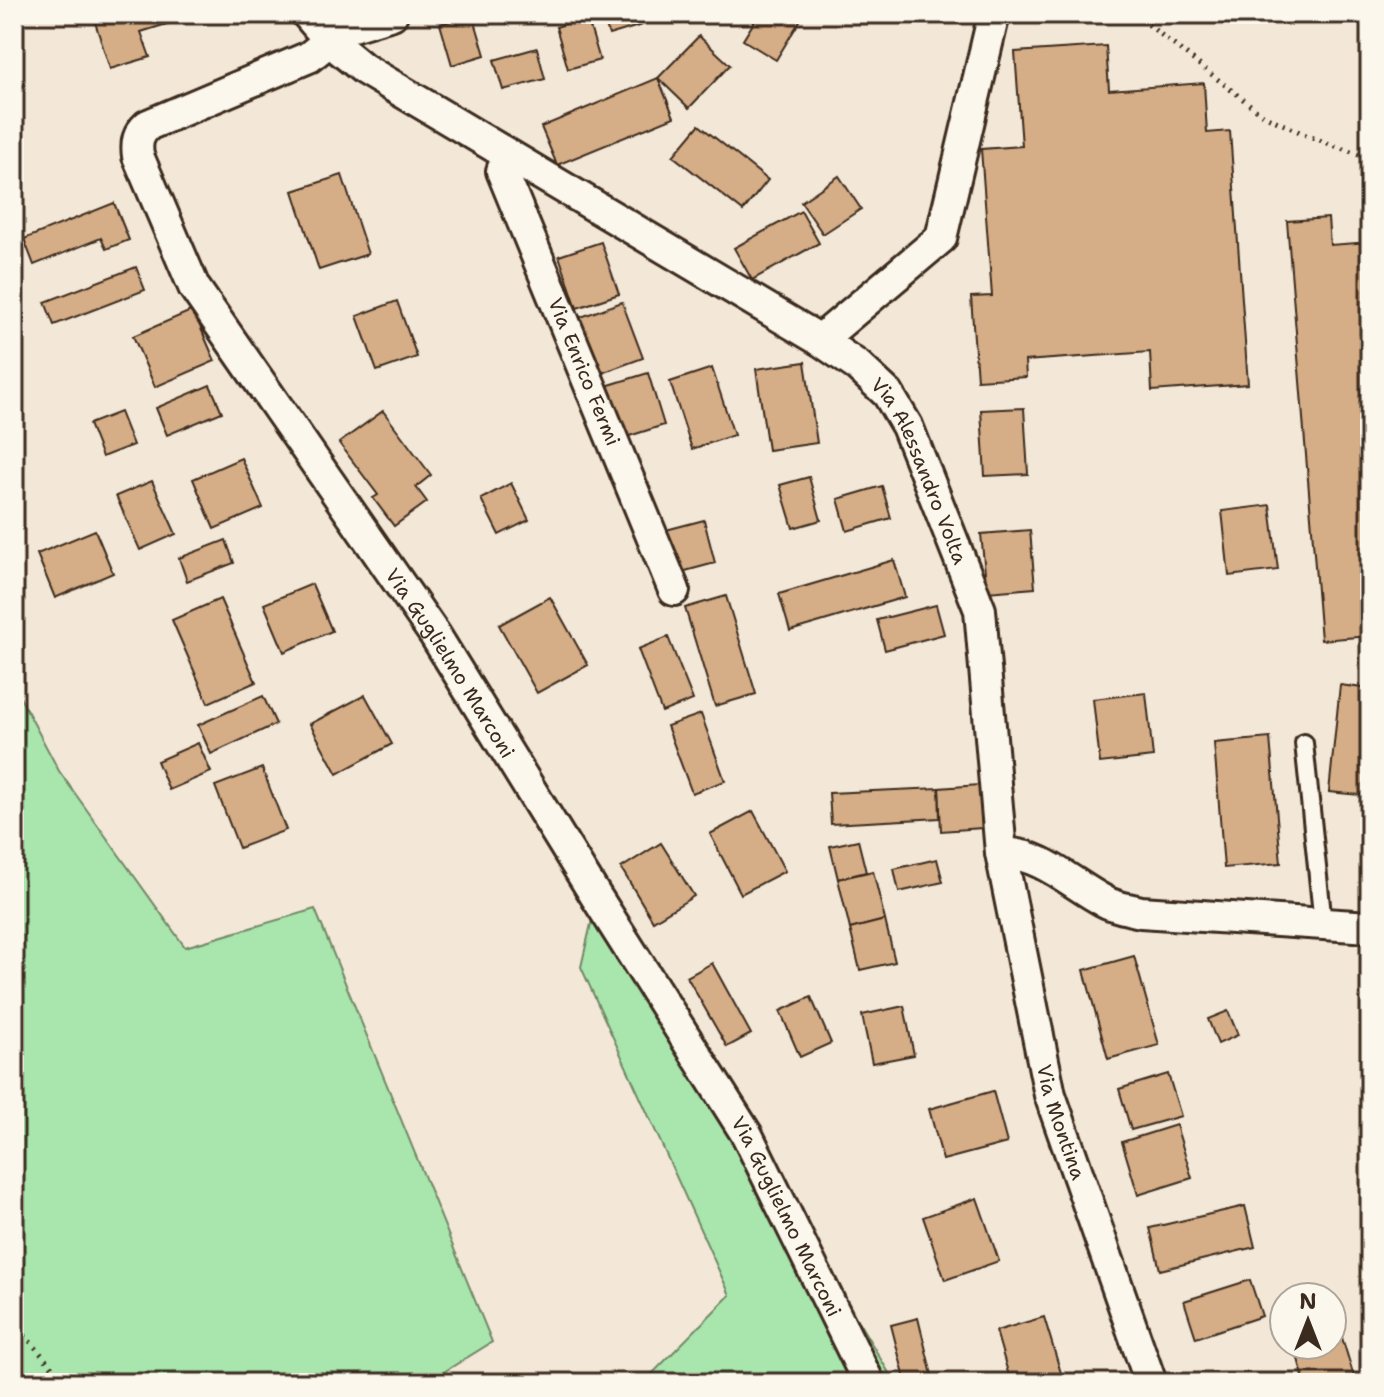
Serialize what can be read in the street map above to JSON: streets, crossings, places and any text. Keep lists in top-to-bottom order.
{
  "streets": {
    "street": [
      "Via Enrico Fermi",
      "Via Alessandro Volta",
      "Via Guglielmo Marconi",
      "Via Montina"
    ]
  },
  "crossings": [
    ["Via Enrico Fermi", "Via Alessandro Volta"],
    ["Via Alessandro Volta", "Via Guglielmo Marconi"],
    ["Via Alessandro Volta", "Via Montina"]
  ],
  "north": "top"
}
